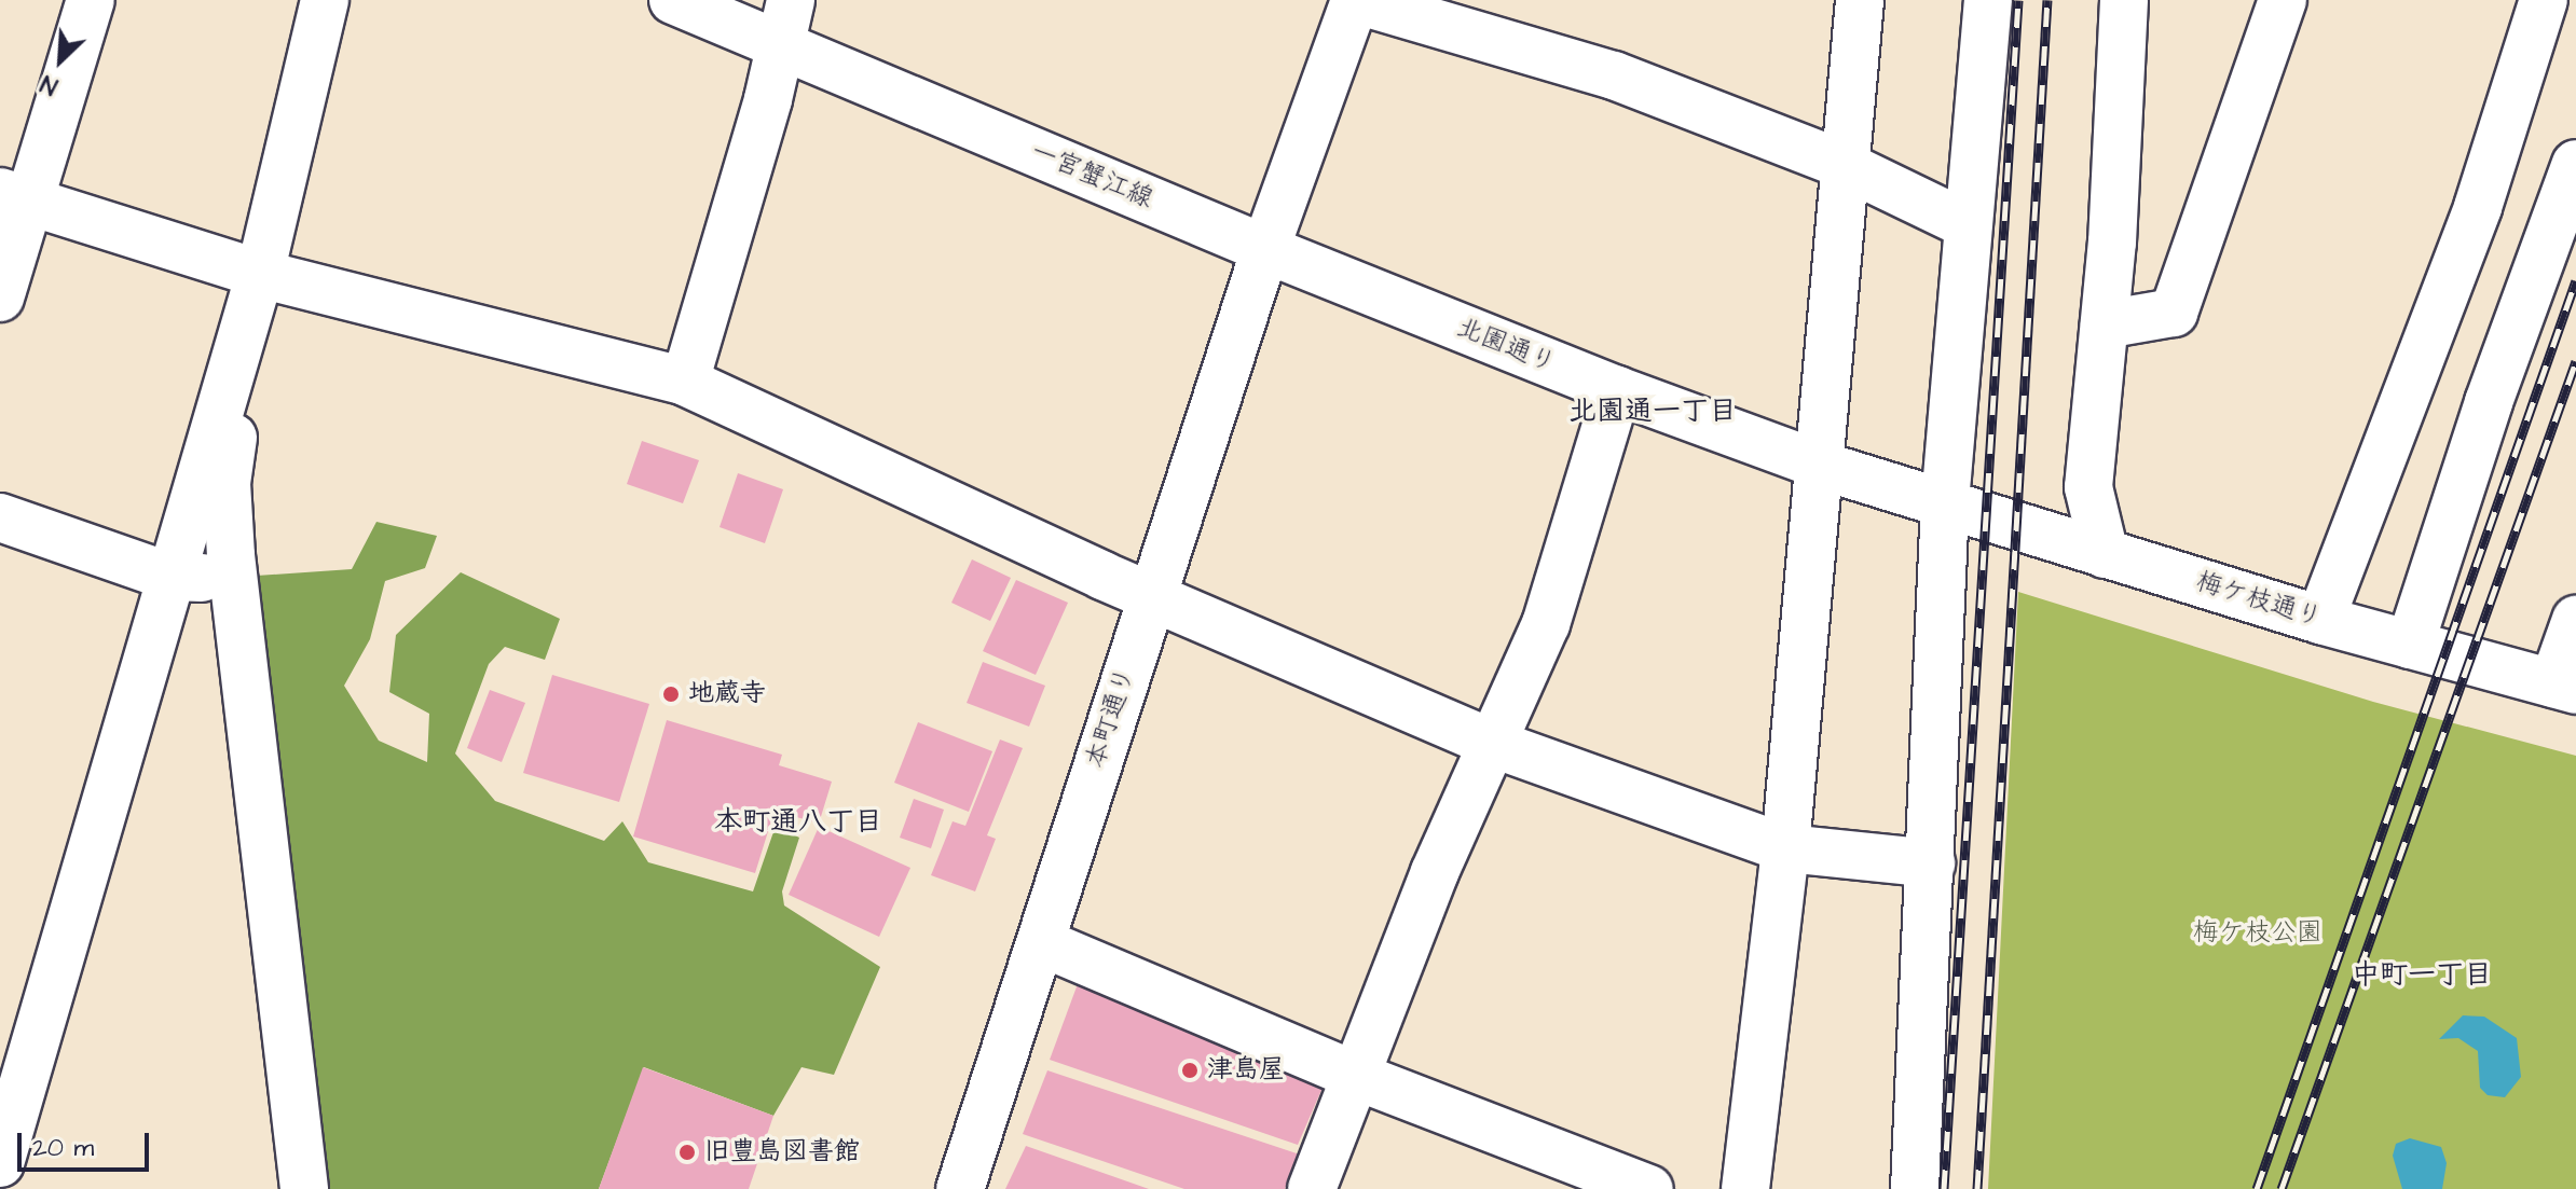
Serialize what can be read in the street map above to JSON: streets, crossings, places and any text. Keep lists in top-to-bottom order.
{
  "streets": {
    "street": [
      "一宮蟹江線",
      "北園通り",
      "梅ケ枝通り",
      "本町通り"
    ]
  },
  "crossings": [
    ["一宮蟹江線", "北園通り"],
    ["一宮蟹江線", "本町通り"],
    ["北園通り", "梅ケ枝通り"],
    ["北園通り", "本町通り"]
  ],
  "districts": ["北園通一丁目", "本町通八丁目", "中町一丁目"],
  "parks": ["梅ケ枝公園"],
  "places": ["地蔵寺", "津島屋", "旧豊島図書館"],
  "scale_bar": "20 m",
  "north": "bottom left"
}
